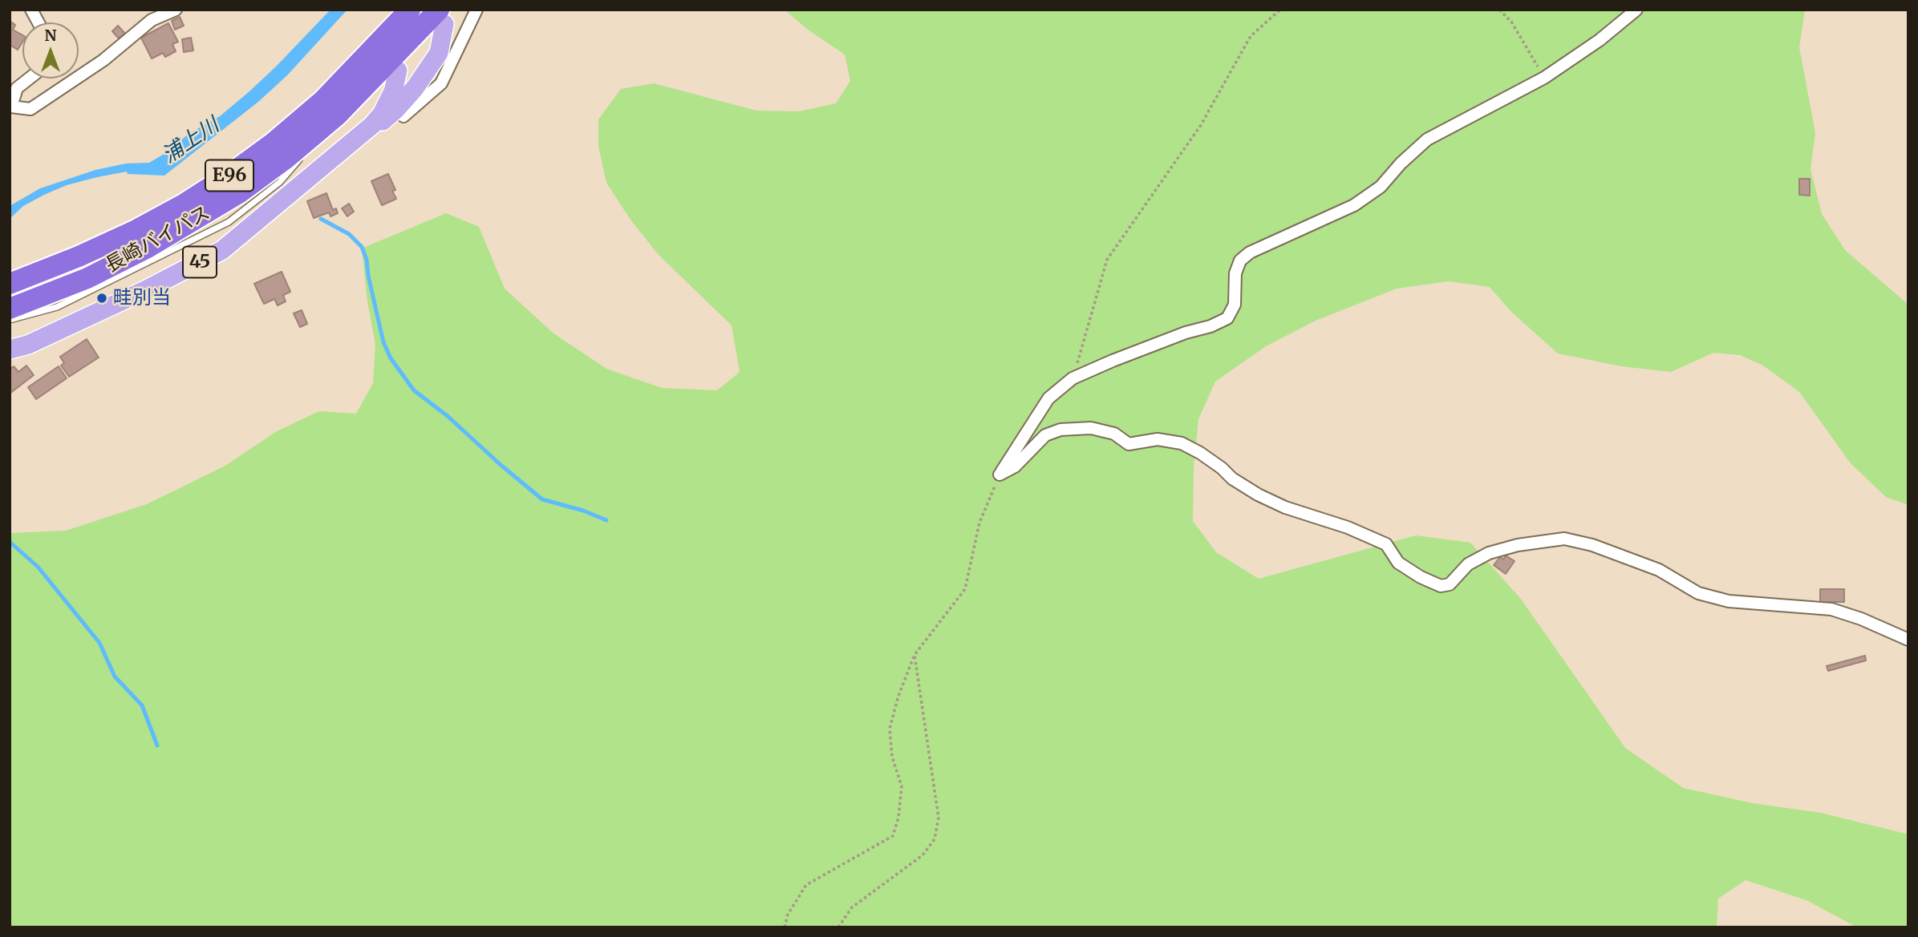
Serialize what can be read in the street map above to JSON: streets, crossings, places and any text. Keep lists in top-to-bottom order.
{
  "streets": {
    "highway": ["E96", "長崎バイパス"],
    "main road": ["45"]
  },
  "crossings": [
    ["長崎バイパス", "45"]
  ],
  "water": ["浦上川"],
  "places": ["畦別当"],
  "north": "top"
}
